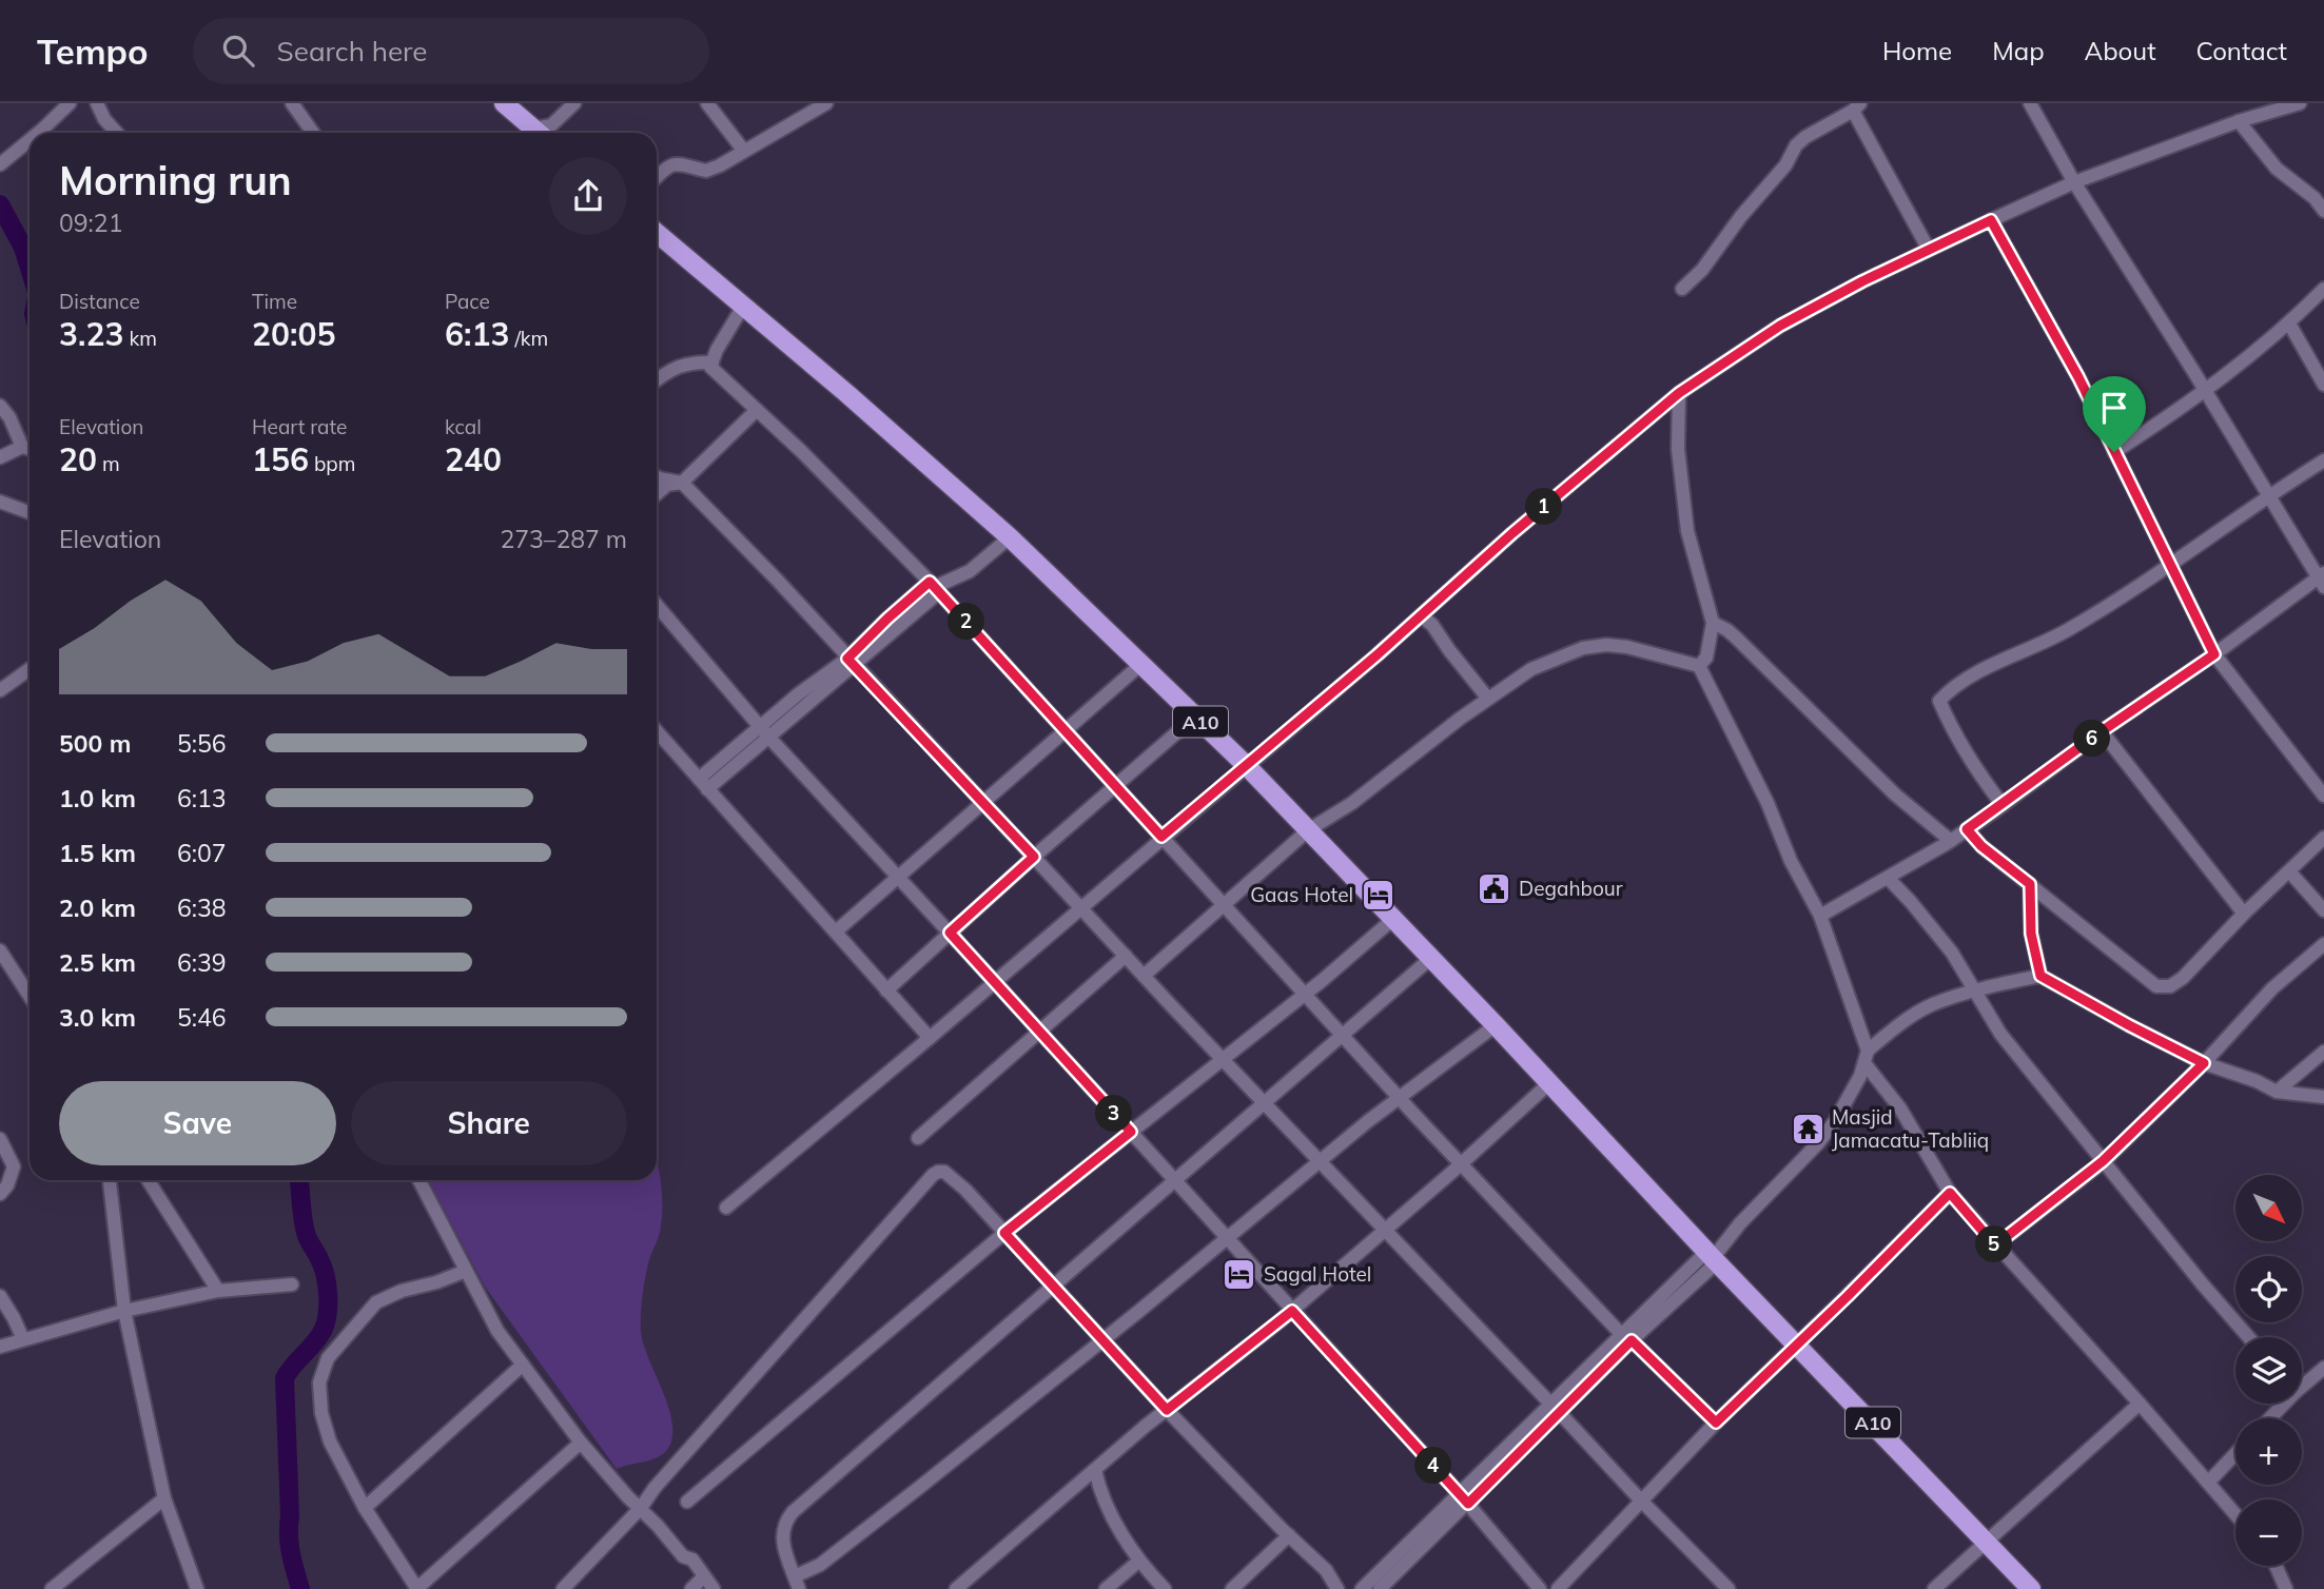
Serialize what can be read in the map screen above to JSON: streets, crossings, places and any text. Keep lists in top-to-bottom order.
{
  "streets": {
    "highway": ["A10"]
  },
  "places": {
    "public building": ["Degahbour"],
    "hotel": ["Gaas Hotel", "Sagal Hotel"],
    "temple": ["Masjid Jamacatu-Tabliiq"]
  },
  "north": "bottom right",
  "page": {
    "header": "Tempo",
    "search": "Search here",
    "nav": [
      "Home",
      "Map",
      "About",
      "Contact"
    ],
    "heading": ["Morning run", "09:21"],
    "stats": [
      ["Distance", "3.23 km"],
      ["Time", "20:05"],
      ["Pace", "6:13 /km"],
      ["Elevation", "20 m"],
      ["Heart rate", "156 bpm"],
      ["kcal", "240"]
    ],
    "pins": [
      "1",
      "2",
      "6",
      "3",
      "5",
      "4"
    ],
    "chart": ["Elevation", "273–287 m"],
    "list": [
      {
        "name": "500 m",
        "note": "5:56"
      },
      {
        "name": "1.0 km",
        "note": "6:13"
      },
      {
        "name": "1.5 km",
        "note": "6:07"
      },
      {
        "name": "2.0 km",
        "note": "6:38"
      },
      {
        "name": "2.5 km",
        "note": "6:39"
      },
      {
        "name": "3.0 km",
        "note": "5:46"
      }
    ],
    "buttons": ["Save", "Share"],
    "map_buttons": ["+", "−"]
  }
}
